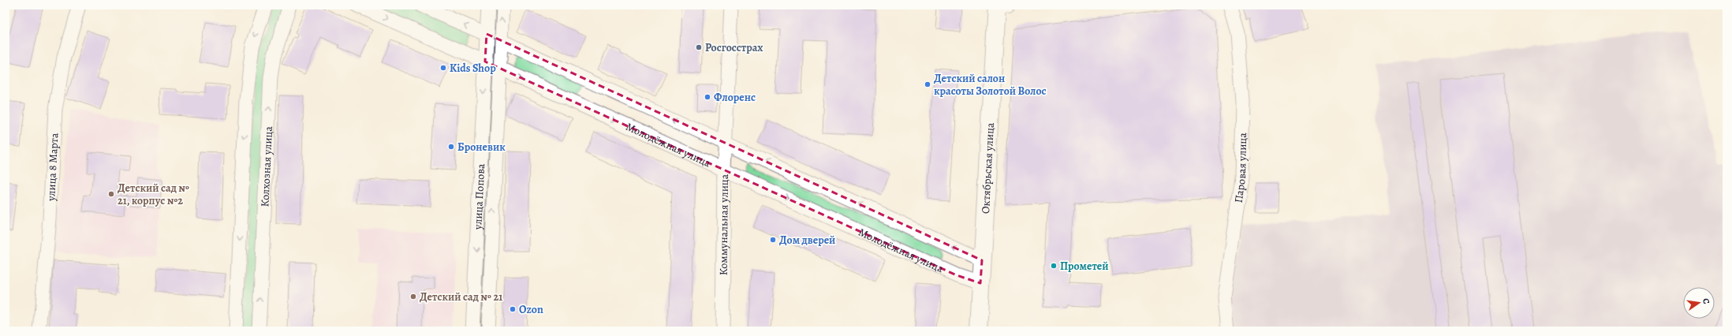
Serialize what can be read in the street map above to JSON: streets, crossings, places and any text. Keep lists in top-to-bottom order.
{
  "streets": {
    "main road": ["Октябрьская улица"],
    "street": [
      "Молодёжная улица",
      "улица 8 Марта",
      "Колхозная улица",
      "Паровая улица",
      "улица Попова",
      "Коммунальная улица"
    ]
  },
  "crossings": [
    ["Молодёжная улица", "Октябрьская улица"],
    ["Молодёжная улица", "улица Попова"],
    ["Молодёжная улица", "Коммунальная улица"]
  ],
  "places": [
    "Росгосстрах",
    "Kids Shop",
    "Детский салон красоты Золотой Волос",
    "Флоренс",
    "Броневик",
    "Детский сад № 21, корпус №2",
    "Дом дверей",
    "Прометей",
    "Детский сад № 21",
    "Ozon"
  ],
  "north": "right"
}
